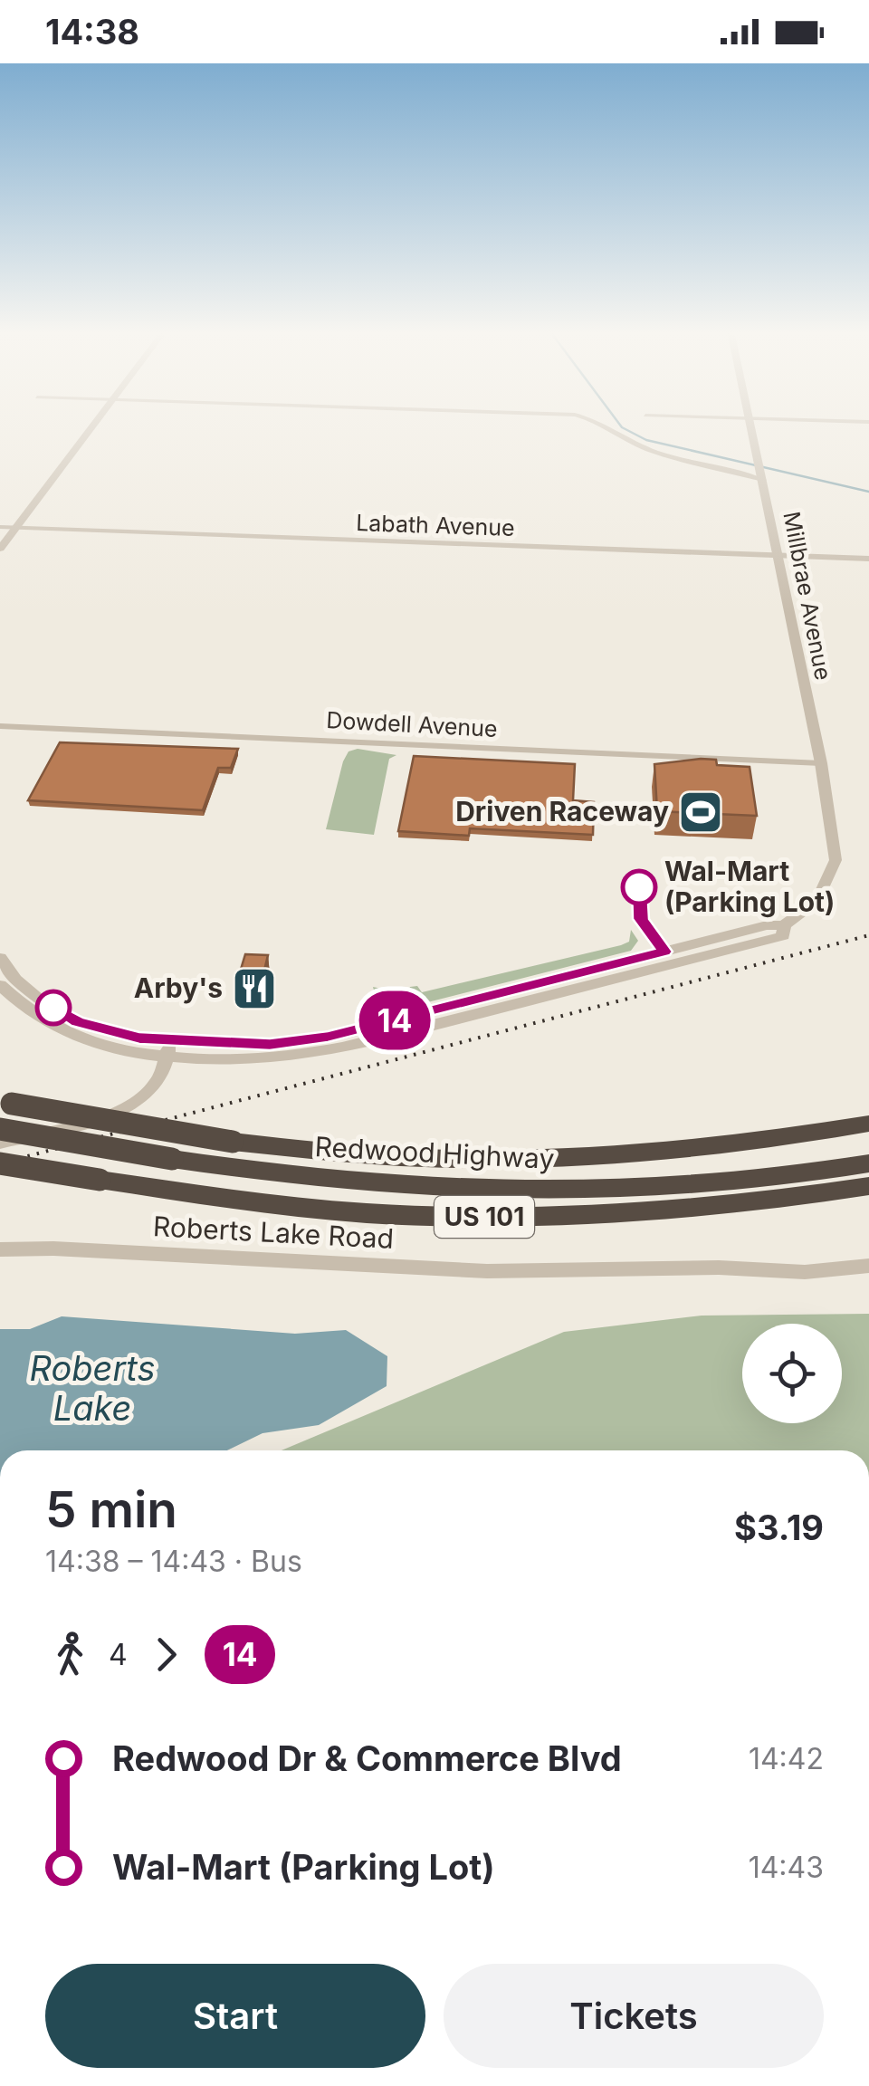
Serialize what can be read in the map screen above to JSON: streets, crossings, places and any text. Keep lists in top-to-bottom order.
{
  "streets": {
    "highway": ["Redwood Highway", "US 101"],
    "street": [
      "Labath Avenue",
      "Millbrae Avenue",
      "Dowdell Avenue",
      "Roberts Lake Road"
    ]
  },
  "crossings": [
    ["Labath Avenue", "Millbrae Avenue"],
    ["Millbrae Avenue", "Dowdell Avenue"]
  ],
  "water": ["Roberts Lake"],
  "places": {
    "sports": ["Driven Raceway"],
    "other": ["Wal-Mart (Parking Lot)"],
    "restaurant": ["Arby's"]
  },
  "lines": ["bus line 14"],
  "page": {
    "status": "14:38",
    "on_map": "14",
    "heading": ["5 min", "14:38 – 14:43 · Bus", "$3.19"],
    "legs": ["4", "14"],
    "list": [
      {
        "name": "Redwood Dr & Commerce Blvd",
        "value": "14:42"
      },
      {
        "name": "Wal-Mart (Parking Lot)",
        "value": "14:43"
      }
    ],
    "buttons": ["Start", "Tickets"]
  }
}
